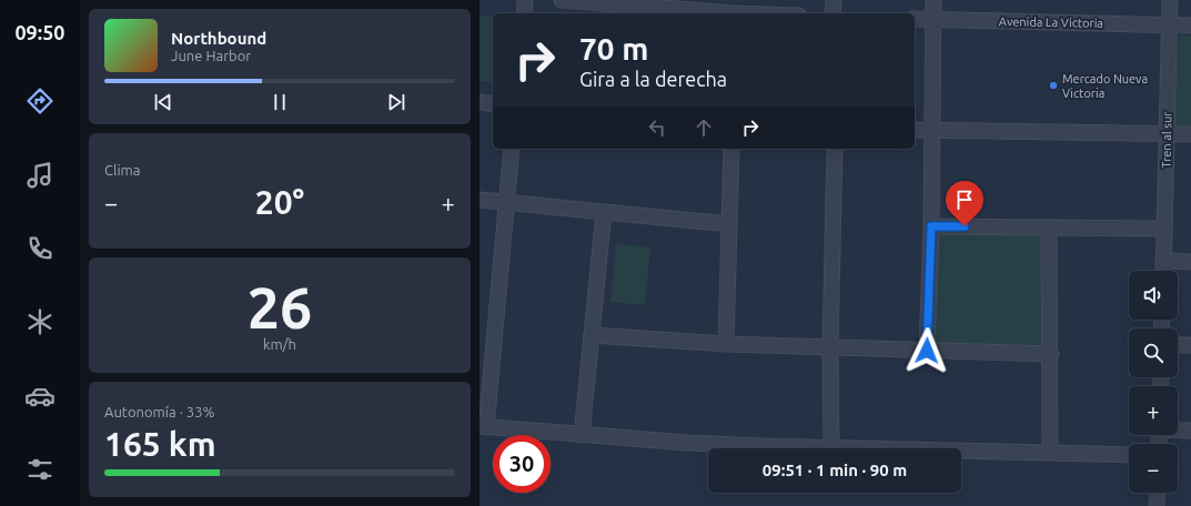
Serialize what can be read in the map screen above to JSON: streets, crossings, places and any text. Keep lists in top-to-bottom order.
{
  "streets": {
    "street": ["Avenida La Victoria", "Tren al sur"]
  },
  "crossings": [
    ["Avenida La Victoria", "Tren al sur"]
  ],
  "places": ["Mercado Nueva Victoria"],
  "page": {
    "tabs": "09:50",
    "turn": ["70 m", "Gira a la derecha"],
    "song": ["Northbound", "June Harbor"],
    "tile": [
      "Clima",
      ["26", "km/h"],
      ["Autonomía · 33%", "165 km"]
    ],
    "heat": ["−", "20°", "+"],
    "map_buttons": ["+", "−"],
    "limit": "30",
    "trip": "09:51 · 1 min · 90 m"
  }
}
